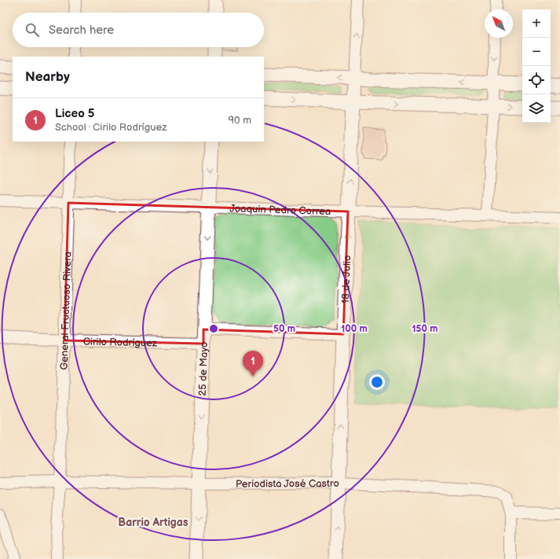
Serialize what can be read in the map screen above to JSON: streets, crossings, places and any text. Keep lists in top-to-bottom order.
{
  "streets": {
    "street": [
      "Joaquin Pedro Correa",
      "18 de Julio",
      "General Fructuoso Rivera",
      "Cirilo Rodríguez",
      "25 de Mayo",
      "Periodista José Castro"
    ]
  },
  "crossings": [
    ["Joaquin Pedro Correa", "18 de Julio"],
    ["Joaquin Pedro Correa", "General Fructuoso Rivera"],
    ["Joaquin Pedro Correa", "25 de Mayo"],
    ["18 de Julio", "Periodista José Castro"],
    ["General Fructuoso Rivera", "Cirilo Rodríguez"],
    ["General Fructuoso Rivera", "Periodista José Castro"],
    ["Cirilo Rodríguez", "25 de Mayo"],
    ["25 de Mayo", "Periodista José Castro"]
  ],
  "one_way": ["18 de Julio", "25 de Mayo"],
  "districts": ["Barrio Artigas"],
  "north": "top left",
  "page": {
    "map_buttons": ["+", "−"],
    "search": "Search here",
    "heading": "Nearby",
    "list": [
      {
        "mark": "1",
        "name": "Liceo 5",
        "note": "School · Cirilo Rodríguez",
        "value": "90 m"
      }
    ],
    "pins": "1"
  },
  "rings": ["50 m", "100 m", "150 m"]
}
